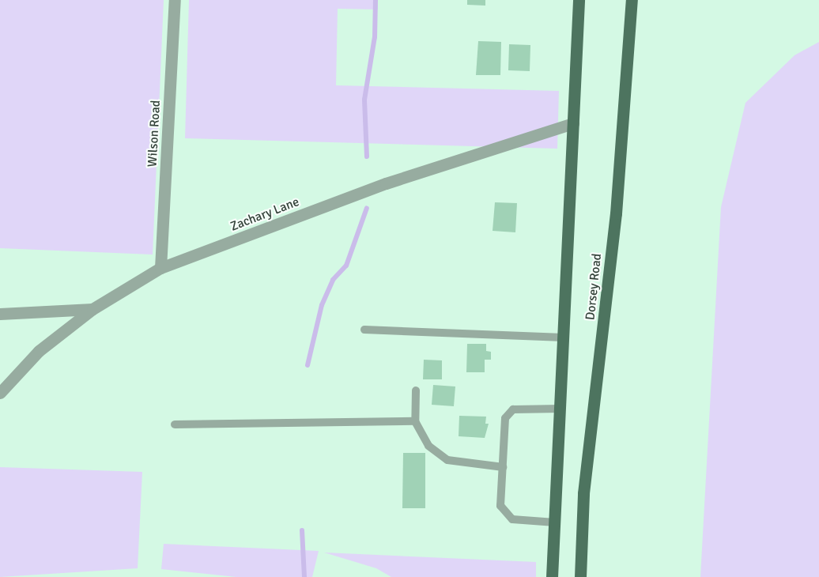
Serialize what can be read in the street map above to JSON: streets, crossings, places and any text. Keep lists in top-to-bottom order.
{
  "streets": {
    "main road": ["Dorsey Road"],
    "street": ["Wilson Road", "Zachary Lane"]
  },
  "crossings": [
    ["Wilson Road", "Zachary Lane"],
    ["Zachary Lane", "Dorsey Road"]
  ]
}
